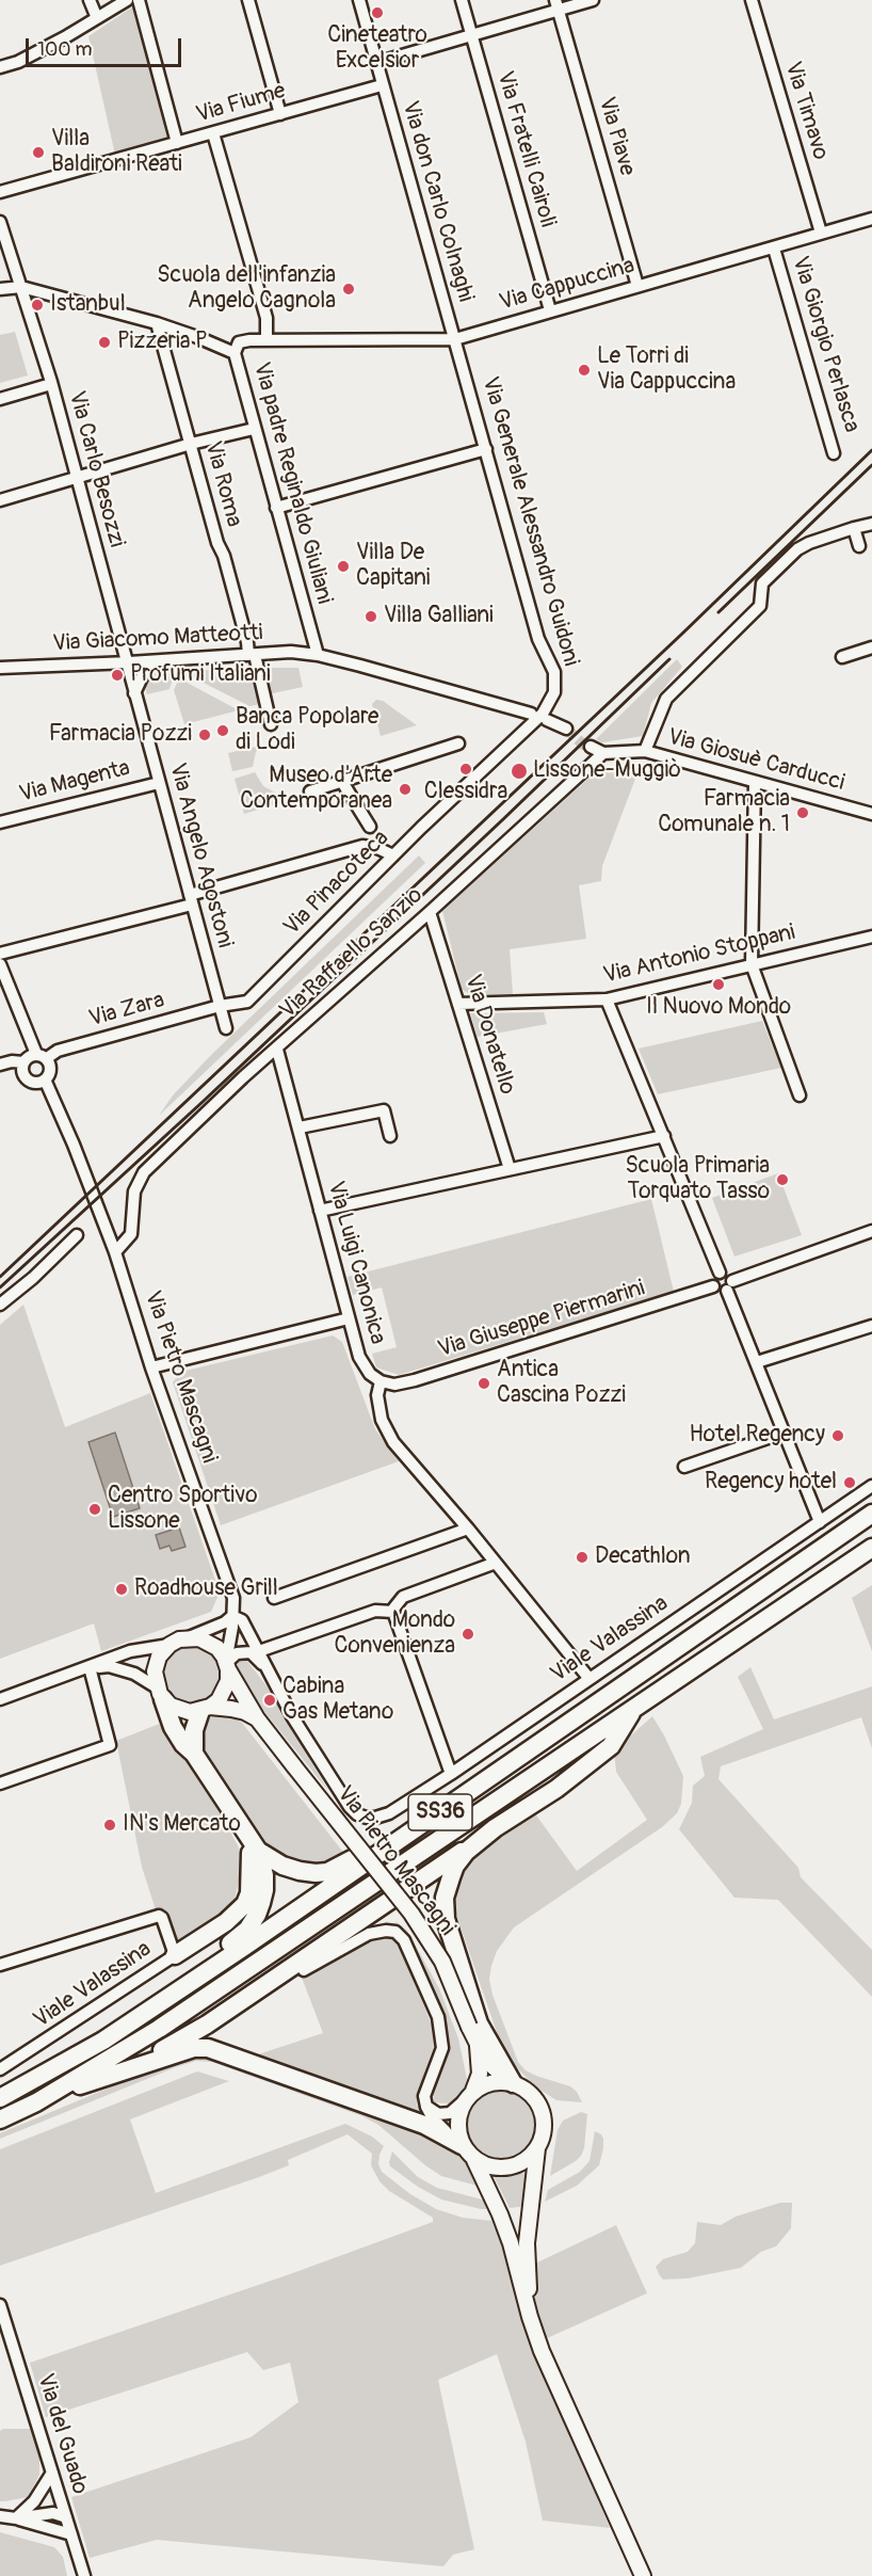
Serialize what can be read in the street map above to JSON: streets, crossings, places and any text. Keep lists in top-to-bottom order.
{
  "streets": {
    "highway": ["SS36"],
    "main road": ["Via Pietro Mascagni"],
    "street": [
      "Via Fiume",
      "Via Timavo",
      "Via Piave",
      "Via Fratelli Cairoli",
      "Via don Carlo Colnaghi",
      "Via Cappuccina",
      "Via Giorgio Perlasca",
      "Via Carlo Besozzi",
      "Via padre Reginaldo Giuliani",
      "Via Roma",
      "Via Generale Alessandro Guidoni",
      "Via Giacomo Matteotti",
      "Via Giosuè Carducci",
      "Via Magenta",
      "Via Angelo Agostoni",
      "Via Pinacoteca",
      "Via Raffaello Sanzio",
      "Via Antonio Stoppani",
      "Via Zara",
      "Via Donatello",
      "Via Luigi Canonica",
      "Via Giuseppe Piermarini",
      "Viale Valassina",
      "Via del Guado"
    ]
  },
  "crossings": [
    ["Via Fiume", "Via don Carlo Colnaghi"],
    ["Via Timavo", "Via Cappuccina"],
    ["Via Piave", "Via Cappuccina"],
    ["Via Fratelli Cairoli", "Via Cappuccina"],
    ["Via don Carlo Colnaghi", "Via Cappuccina"],
    ["Via don Carlo Colnaghi", "Via Generale Alessandro Guidoni"],
    ["Via Cappuccina", "Via Giorgio Perlasca"],
    ["Via Cappuccina", "Via padre Reginaldo Giuliani"],
    ["Via Cappuccina", "Via Generale Alessandro Guidoni"],
    ["Via Carlo Besozzi", "Via padre Reginaldo Giuliani"],
    ["Via Carlo Besozzi", "Via Giacomo Matteotti"],
    ["Via Carlo Besozzi", "Via Angelo Agostoni"],
    ["Via padre Reginaldo Giuliani", "Via Roma"],
    ["Via padre Reginaldo Giuliani", "Via Giacomo Matteotti"],
    ["Via Roma", "Via Giacomo Matteotti"],
    ["Via Generale Alessandro Guidoni", "Via Pinacoteca"],
    ["Via Giacomo Matteotti", "Via Angelo Agostoni"],
    ["Via Giosuè Carducci", "Via Raffaello Sanzio"],
    ["Via Magenta", "Via Angelo Agostoni"],
    ["Via Angelo Agostoni", "Via Pinacoteca"],
    ["Via Angelo Agostoni", "Via Zara"],
    ["Via Pinacoteca", "Via Zara"],
    ["Via Raffaello Sanzio", "Via Donatello"],
    ["Via Raffaello Sanzio", "Via Luigi Canonica"],
    ["Via Raffaello Sanzio", "Via Pietro Mascagni"],
    ["Via Antonio Stoppani", "Via Donatello"],
    ["Via Zara", "Via Pietro Mascagni"],
    ["Via Luigi Canonica", "Via Giuseppe Piermarini"],
    ["Via Pietro Mascagni", "Viale Valassina"]
  ],
  "places": [
    "Cineteatro Excelsior",
    "Villa Baldironi Reati",
    "Scuola dell'infanzia Angelo Cagnola",
    "Istanbul",
    "Pizzeria P",
    "Le Torri di Via Cappuccina",
    "Villa De Capitani",
    "Villa Galliani",
    "Profumi Italiani",
    "Banca Popolare di Lodi",
    "Farmacia Pozzi",
    "Clessidra",
    "Lissone-Muggiò",
    "Museo d'Arte Contemporanea",
    "Farmacia Comunale n. 1",
    "Il Nuovo Mondo",
    "Scuola Primaria Torquato Tasso",
    "Antica Cascina Pozzi",
    "Hotel Regency",
    "Regency hotel",
    "Centro Sportivo Lissone",
    "Decathlon",
    "Roadhouse Grill",
    "Mondo Convenienza",
    "Cabina Gas Metano",
    "IN's Mercato"
  ],
  "scale_bar": "100 m"
}
